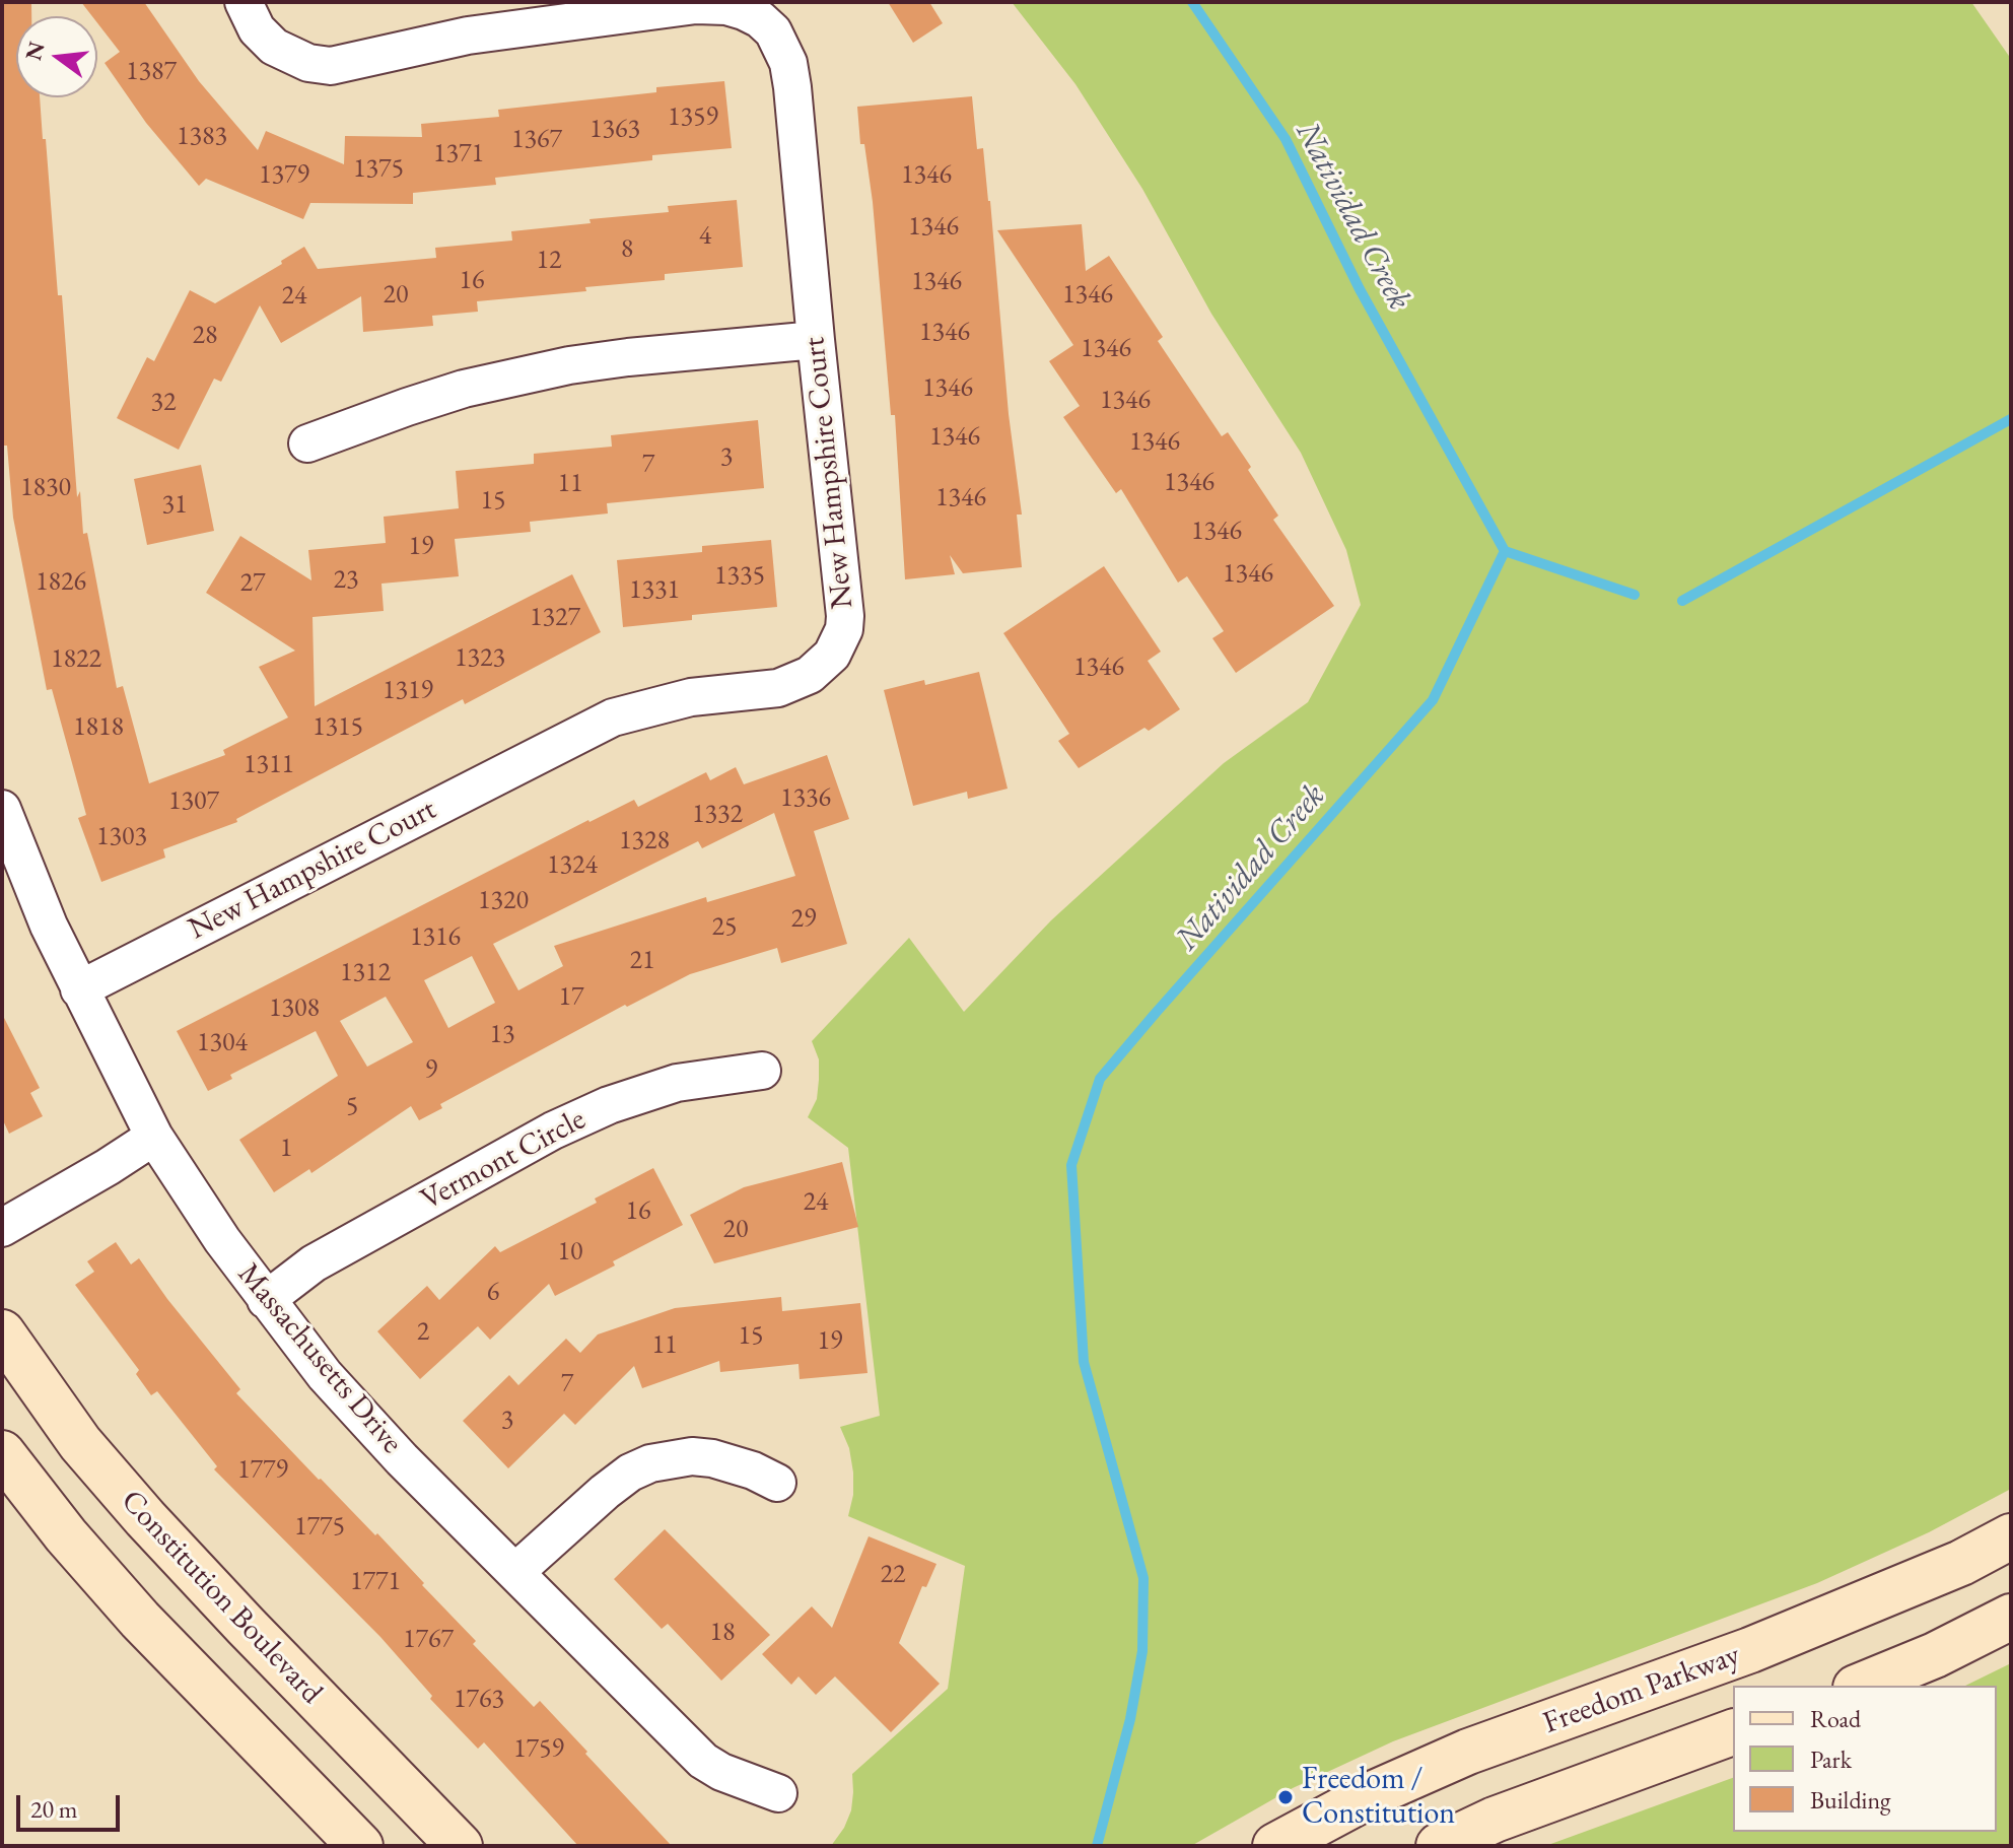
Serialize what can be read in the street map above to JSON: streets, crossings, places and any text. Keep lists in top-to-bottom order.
{
  "streets": {
    "main road": ["Constitution Boulevard", "Freedom Parkway"],
    "street": ["New Hampshire Court", "Vermont Circle", "Massachusetts Drive"]
  },
  "crossings": [
    ["New Hampshire Court", "Massachusetts Drive"],
    ["Vermont Circle", "Massachusetts Drive"]
  ],
  "water": ["Natividad Creek"],
  "places": ["Freedom / Constitution"],
  "house_numbers": [
    "1387",
    "1359",
    "1363",
    "1383",
    "1367",
    "1371",
    "1375",
    "1379",
    "1346",
    "1346",
    "4",
    "8",
    "12",
    "16",
    "1346",
    "20",
    "1346",
    "24",
    "1346",
    "28",
    "1346",
    "1346",
    "1346",
    "32",
    "1346",
    "1346",
    "3",
    "7",
    "1346",
    "11",
    "1830",
    "1346",
    "15",
    "31",
    "1346",
    "19",
    "1346",
    "1335",
    "23",
    "1826",
    "27",
    "1331",
    "1327",
    "1323",
    "1822",
    "1346",
    "1319",
    "1818",
    "1315",
    "1311",
    "1336",
    "1307",
    "1332",
    "1303",
    "1328",
    "1324",
    "1320",
    "29",
    "25",
    "1316",
    "21",
    "1312",
    "17",
    "1308",
    "13",
    "1304",
    "9",
    "5",
    "1",
    "24",
    "16",
    "20",
    "10",
    "6",
    "2",
    "15",
    "19",
    "11",
    "7",
    "3",
    "1779",
    "1775",
    "22",
    "1771",
    "18",
    "1767",
    "1763",
    "1759"
  ],
  "legend": ["Road", "Park", "Building"],
  "scale_bar": "20 m",
  "north": "left"
}
